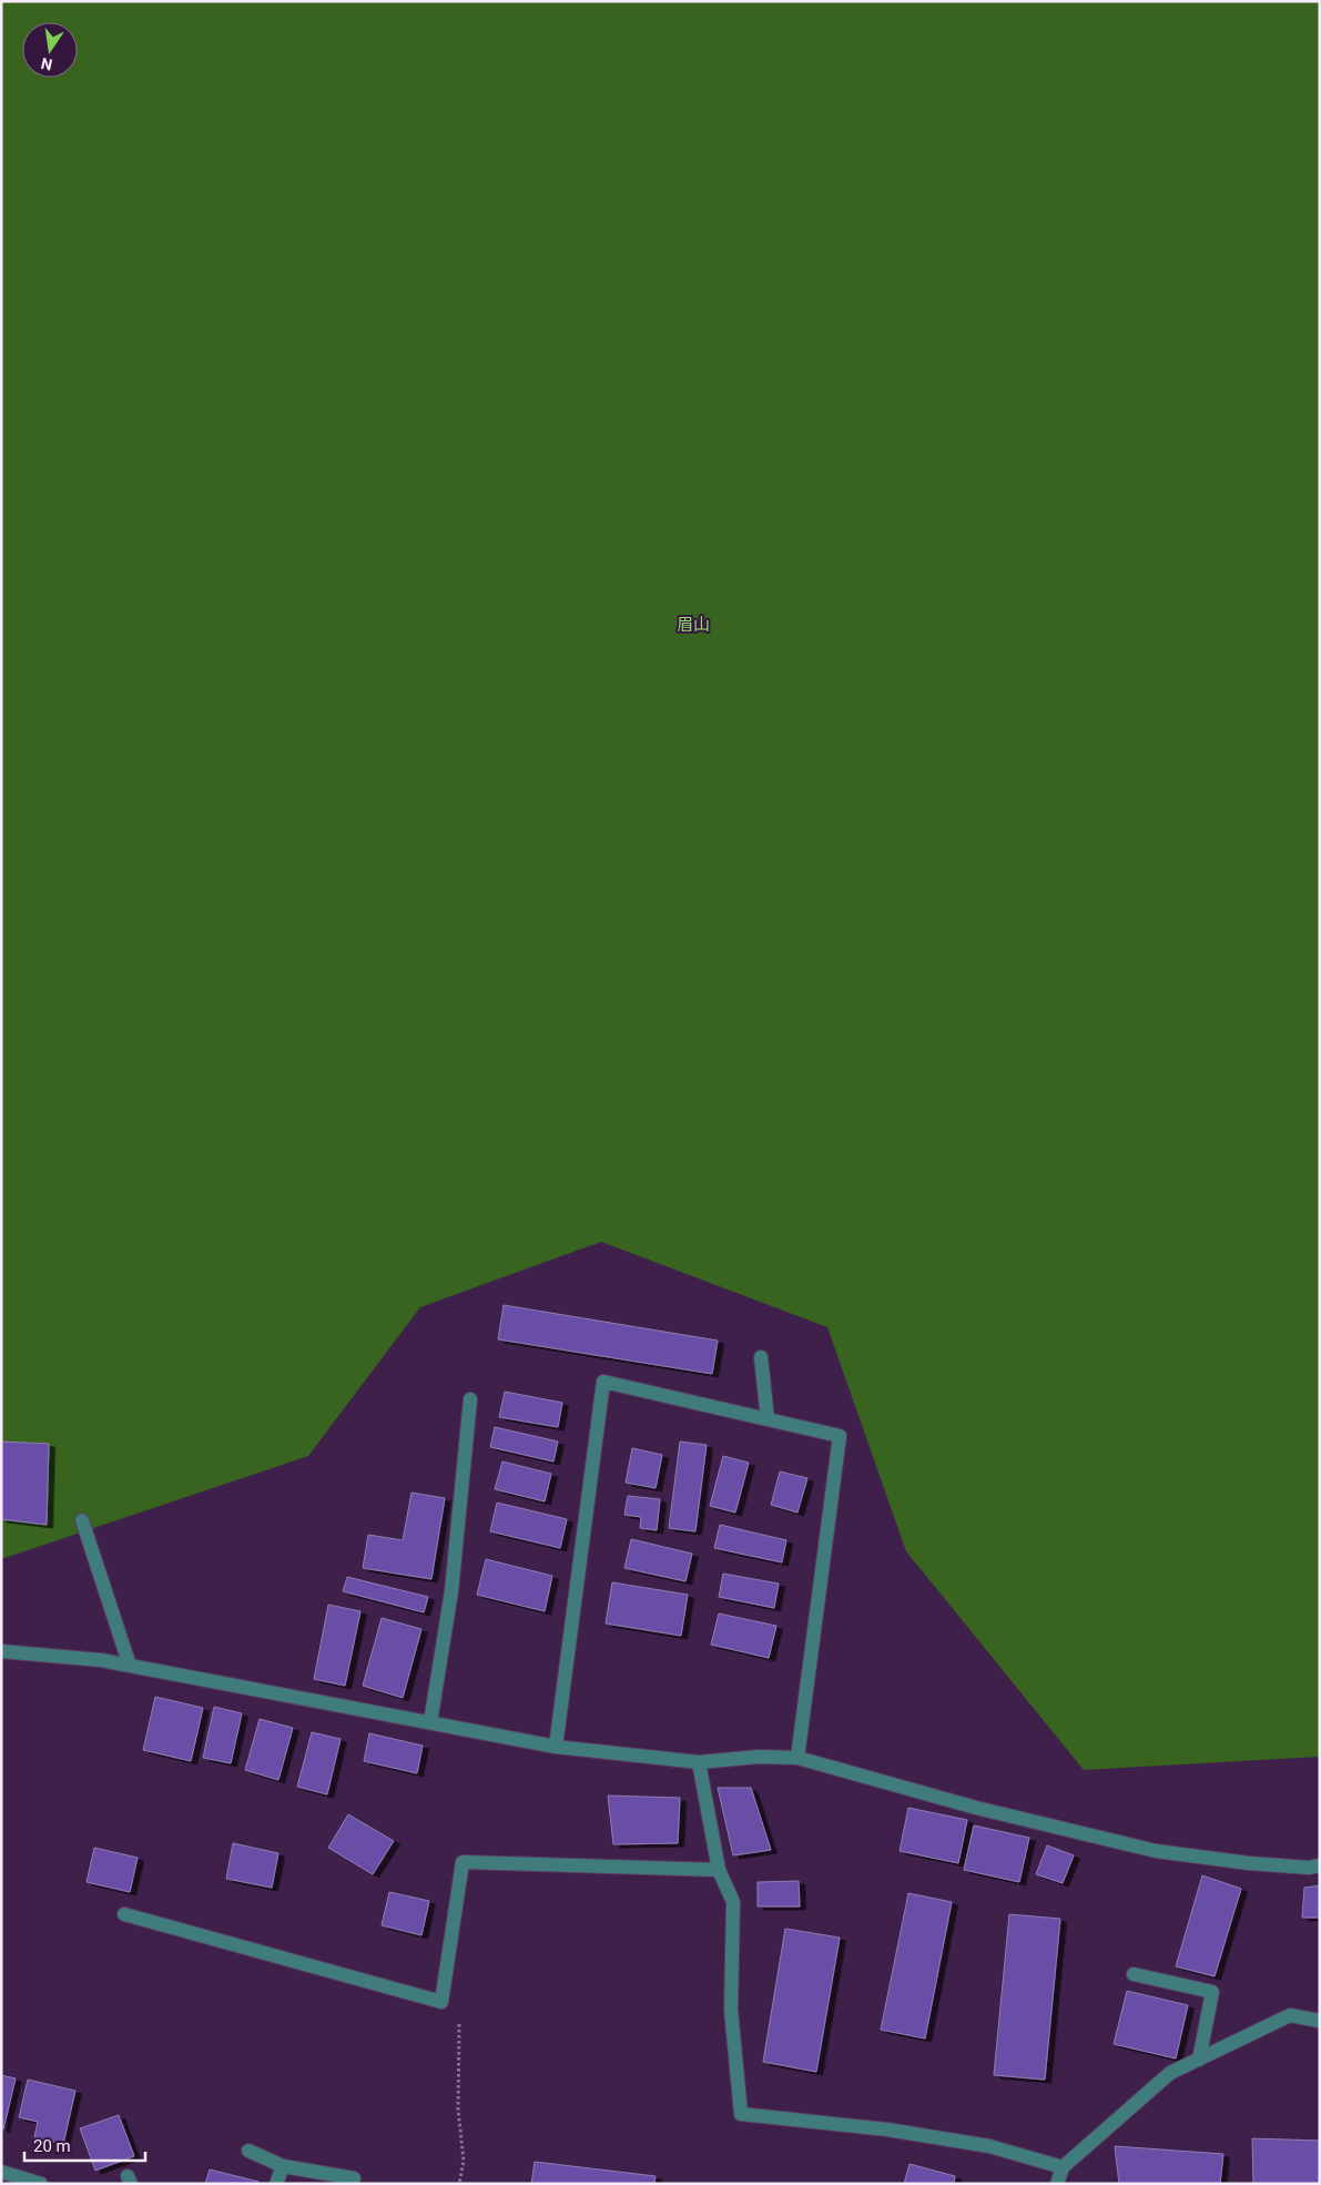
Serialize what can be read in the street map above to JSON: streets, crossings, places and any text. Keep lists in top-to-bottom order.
{
  "parks": ["眉山"],
  "scale_bar": "20 m",
  "north": "bottom"
}
